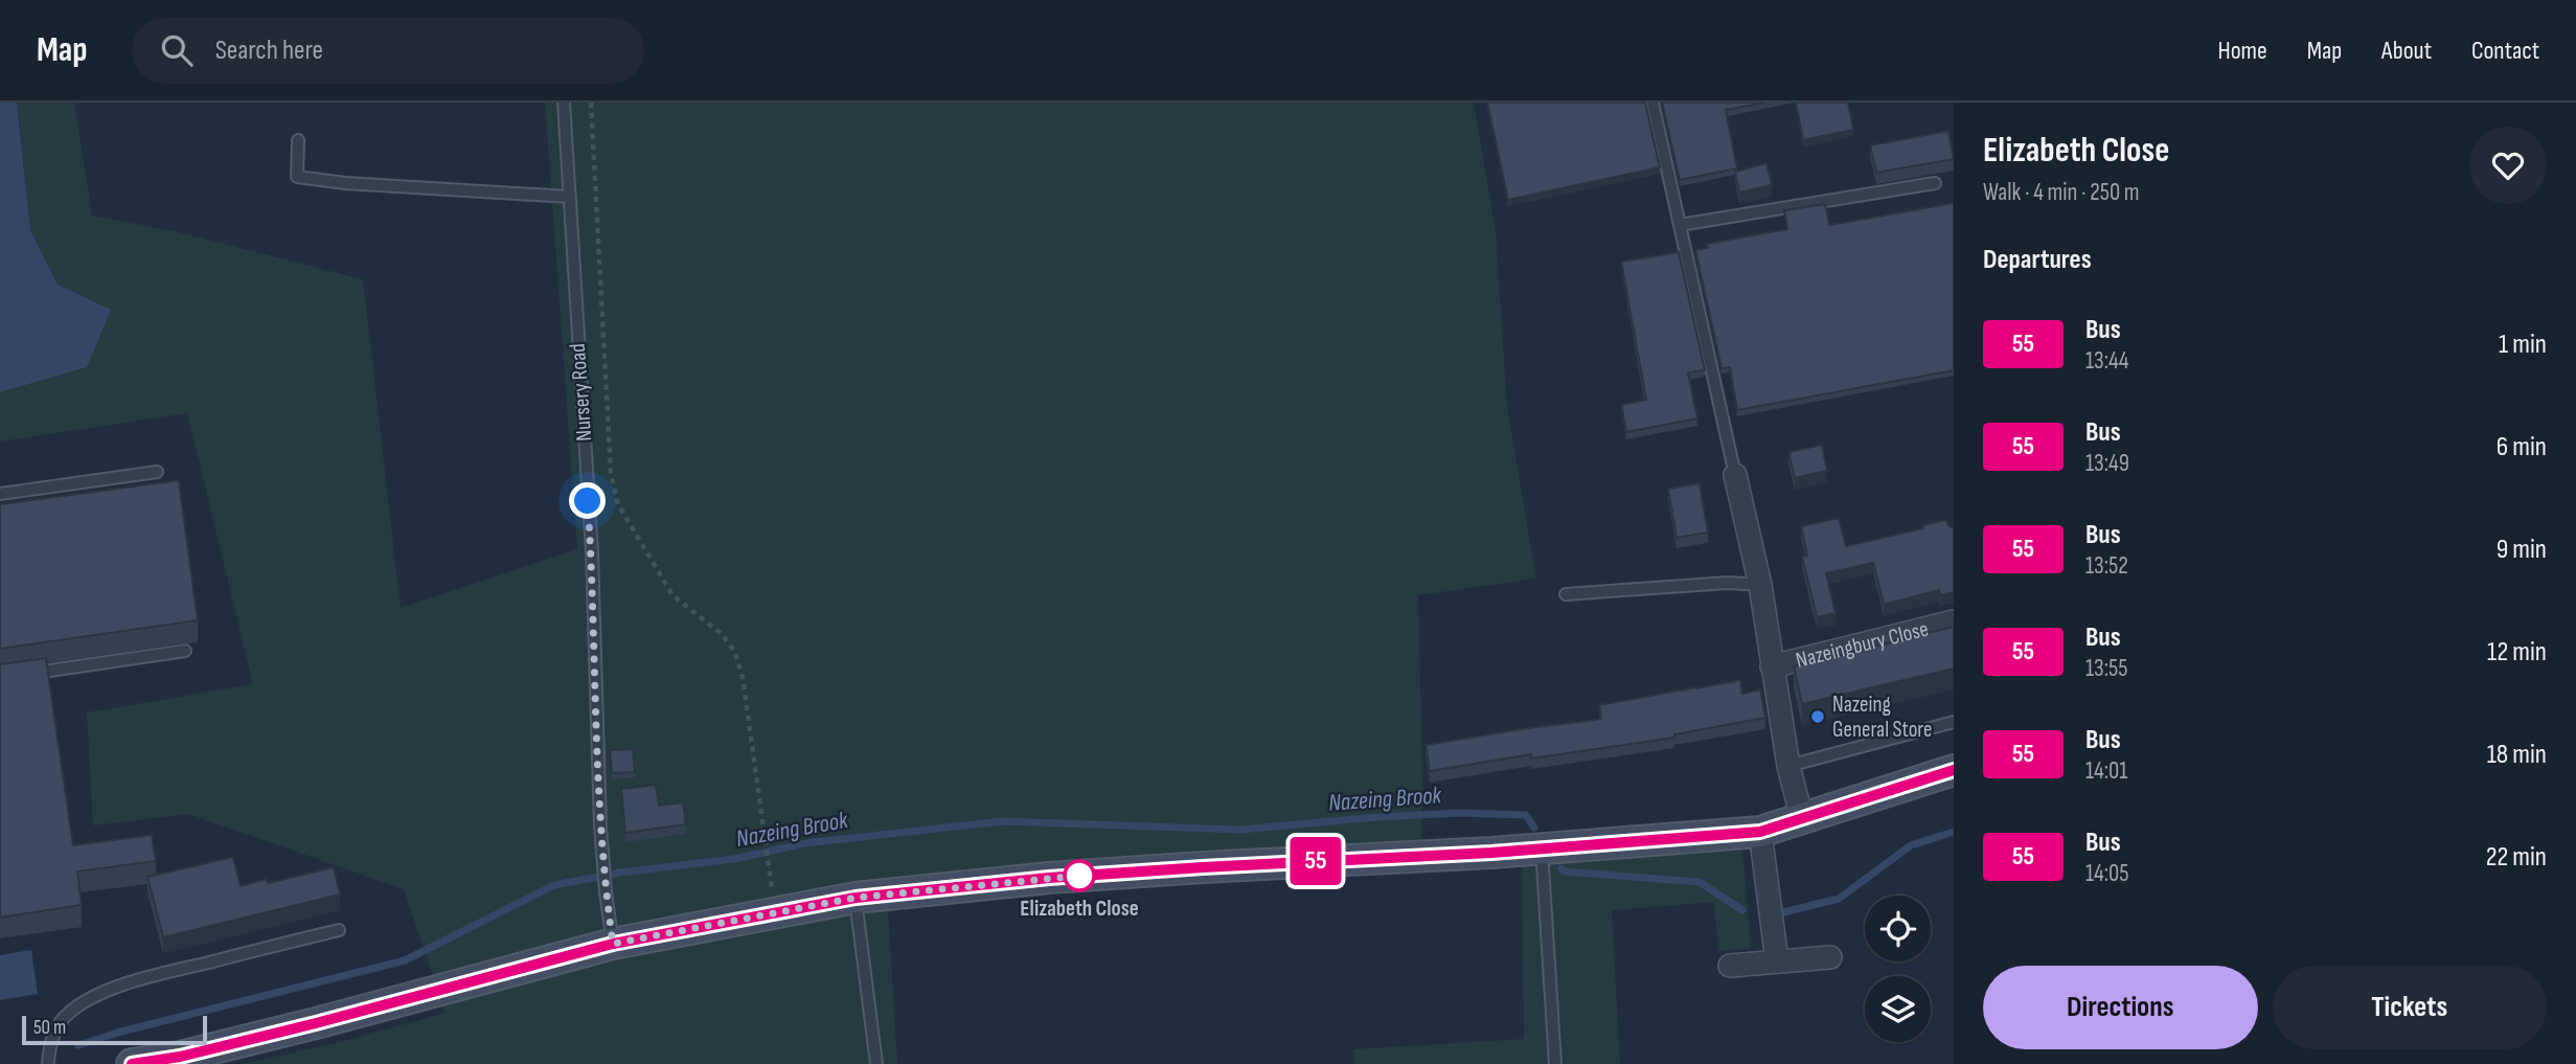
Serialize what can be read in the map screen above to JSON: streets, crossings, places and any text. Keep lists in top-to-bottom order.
{
  "streets": {
    "street": ["Nazeingbury Close"],
    "lane": ["Nursery Road"]
  },
  "water": ["Nazeing Brook"],
  "places": ["Nazeing General Store", "Elizabeth Close"],
  "lines": ["bus line 55"],
  "scale_bar": "50 m",
  "page": {
    "header": "Map",
    "search": "Search here",
    "nav": [
      "Home",
      "Map",
      "About",
      "Contact"
    ],
    "on_map": "55",
    "heading": [
      ["Elizabeth Close", "Walk · 4 min · 250 m"],
      "Departures"
    ],
    "list": [
      {
        "mark": "55",
        "name": "Bus",
        "note": "13:44",
        "value": "1 min"
      },
      {
        "mark": "55",
        "name": "Bus",
        "note": "13:49",
        "value": "6 min"
      },
      {
        "mark": "55",
        "name": "Bus",
        "note": "13:52",
        "value": "9 min"
      },
      {
        "mark": "55",
        "name": "Bus",
        "note": "13:55",
        "value": "12 min"
      },
      {
        "mark": "55",
        "name": "Bus",
        "note": "14:01",
        "value": "18 min"
      },
      {
        "mark": "55",
        "name": "Bus",
        "note": "14:05",
        "value": "22 min"
      }
    ],
    "buttons": ["Directions", "Tickets"],
    "scale": "50 m"
  }
}
